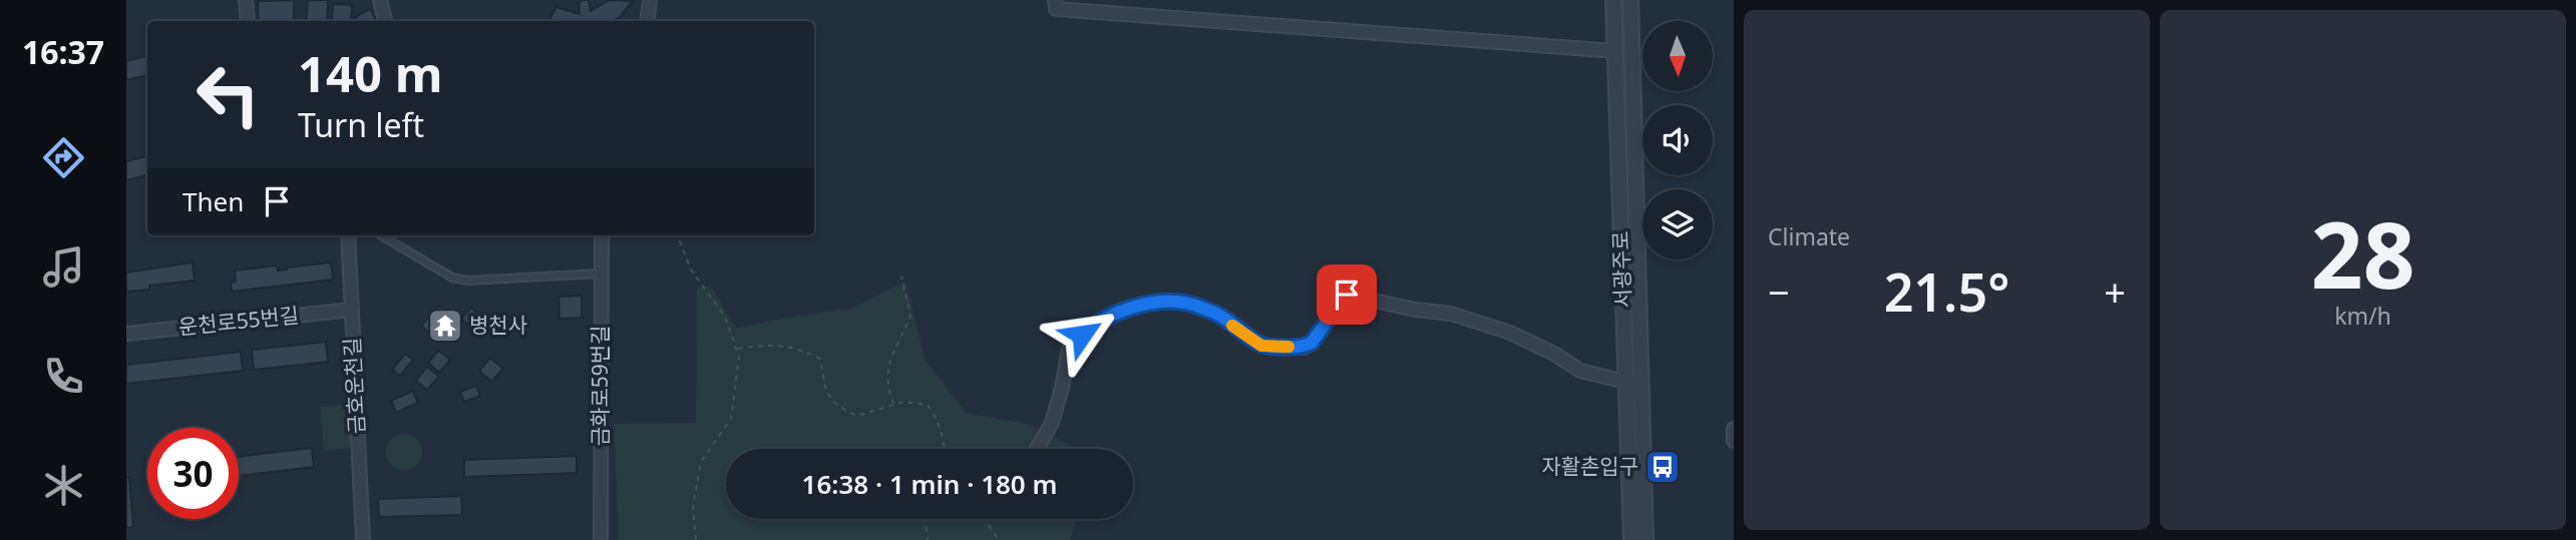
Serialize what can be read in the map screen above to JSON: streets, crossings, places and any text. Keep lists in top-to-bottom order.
{
  "streets": {
    "street": [
      "서광주로",
      "운천로55번길",
      "금호운천길",
      "금화로59번길"
    ]
  },
  "crossings": [
    ["운천로55번길", "금호운천길"]
  ],
  "places": {
    "temple": ["병천사"],
    "bus stop": ["자활촌입구"]
  },
  "north": "bottom",
  "page": {
    "tabs": "16:37",
    "tile": [
      "Climate",
      ["28", "km/h"]
    ],
    "turn": ["140 m", "Turn left"],
    "then": "Then",
    "heat": ["−", "21.5°", "+"],
    "limit": "30",
    "trip": "16:38 · 1 min · 180 m"
  }
}
